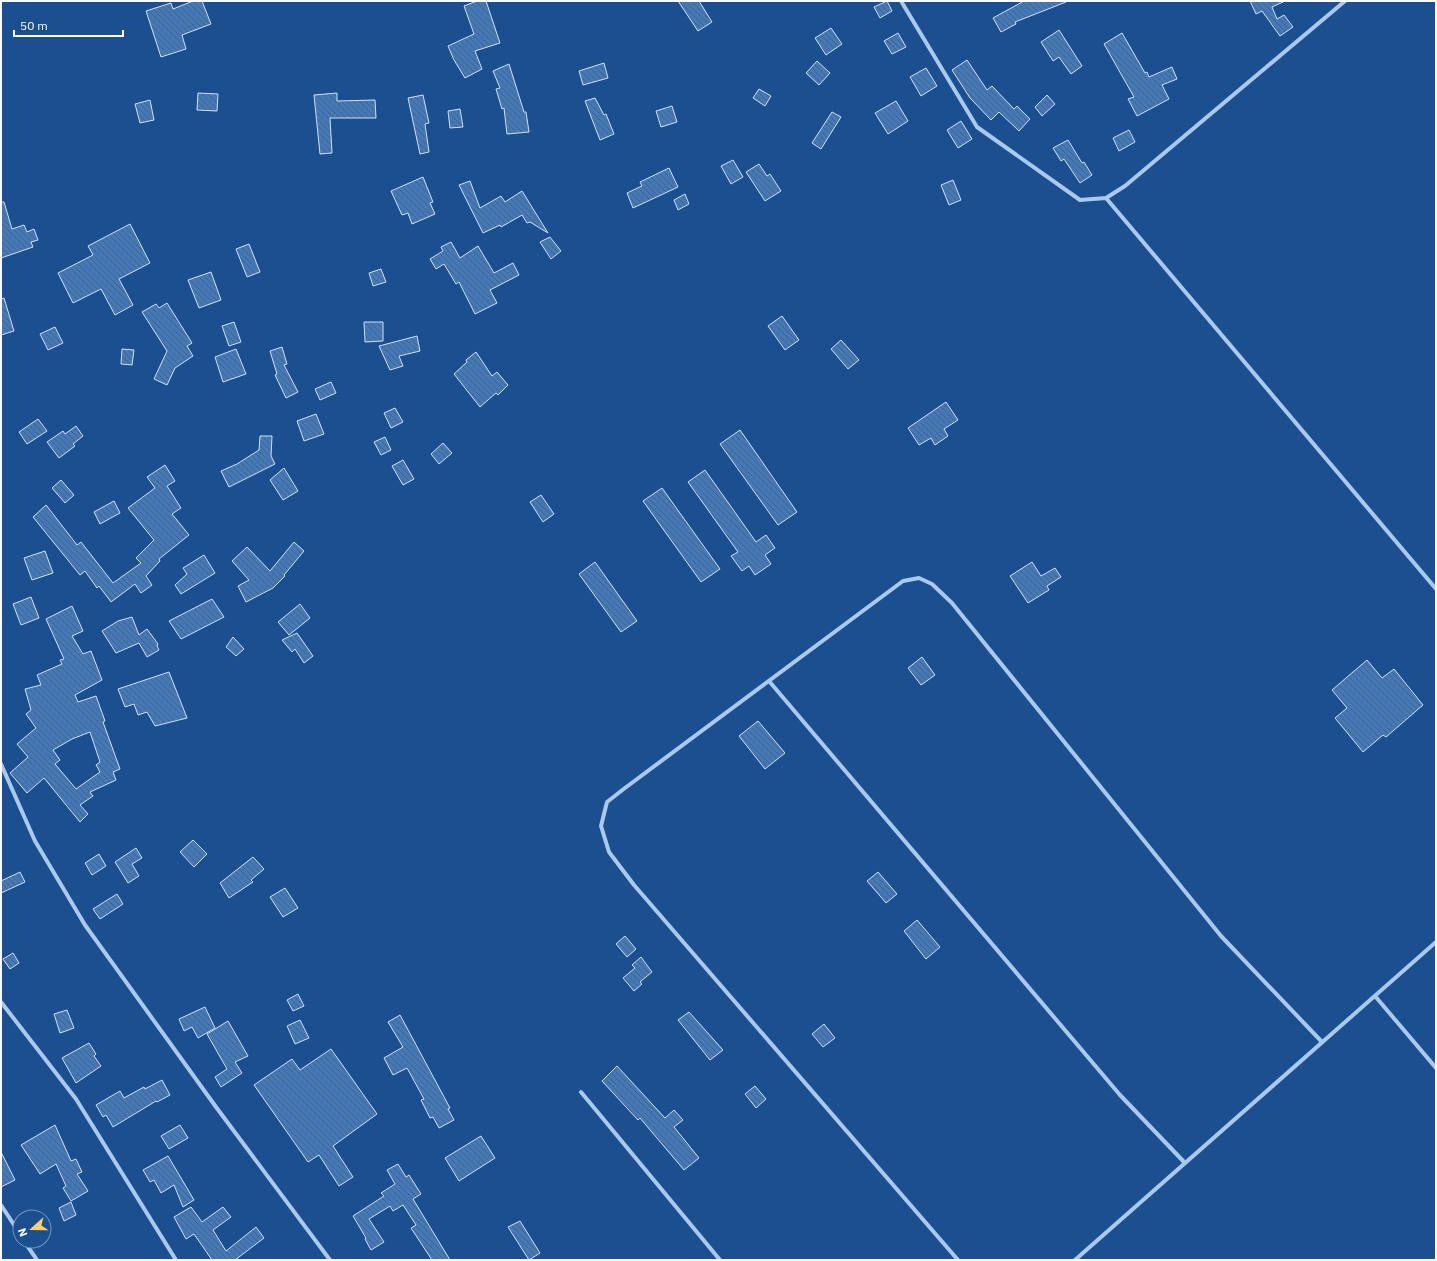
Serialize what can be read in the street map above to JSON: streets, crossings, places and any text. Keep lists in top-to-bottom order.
{
  "scale_bar": "50 m",
  "north": "left"
}
